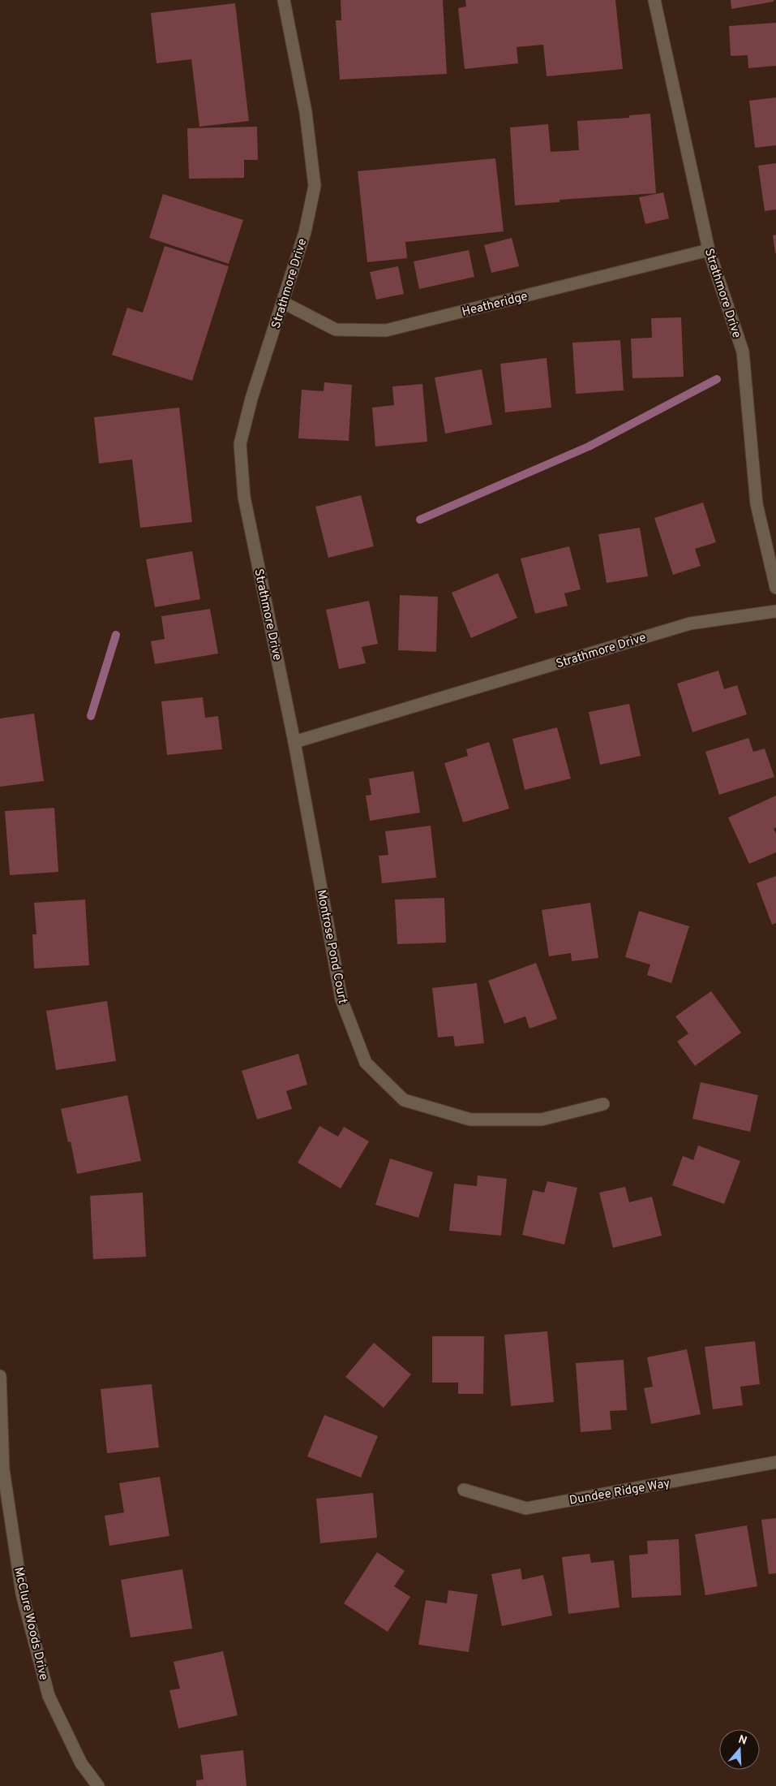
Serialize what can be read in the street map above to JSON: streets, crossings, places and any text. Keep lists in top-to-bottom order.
{
  "streets": {
    "street": [
      "Strathmore Drive",
      "Heatheridge",
      "Montrose Pond Court",
      "Dundee Ridge Way",
      "McClure Woods Drive"
    ]
  },
  "crossings": [
    ["Strathmore Drive", "Heatheridge"],
    ["Strathmore Drive", "Montrose Pond Court"]
  ],
  "north": "top"
}
